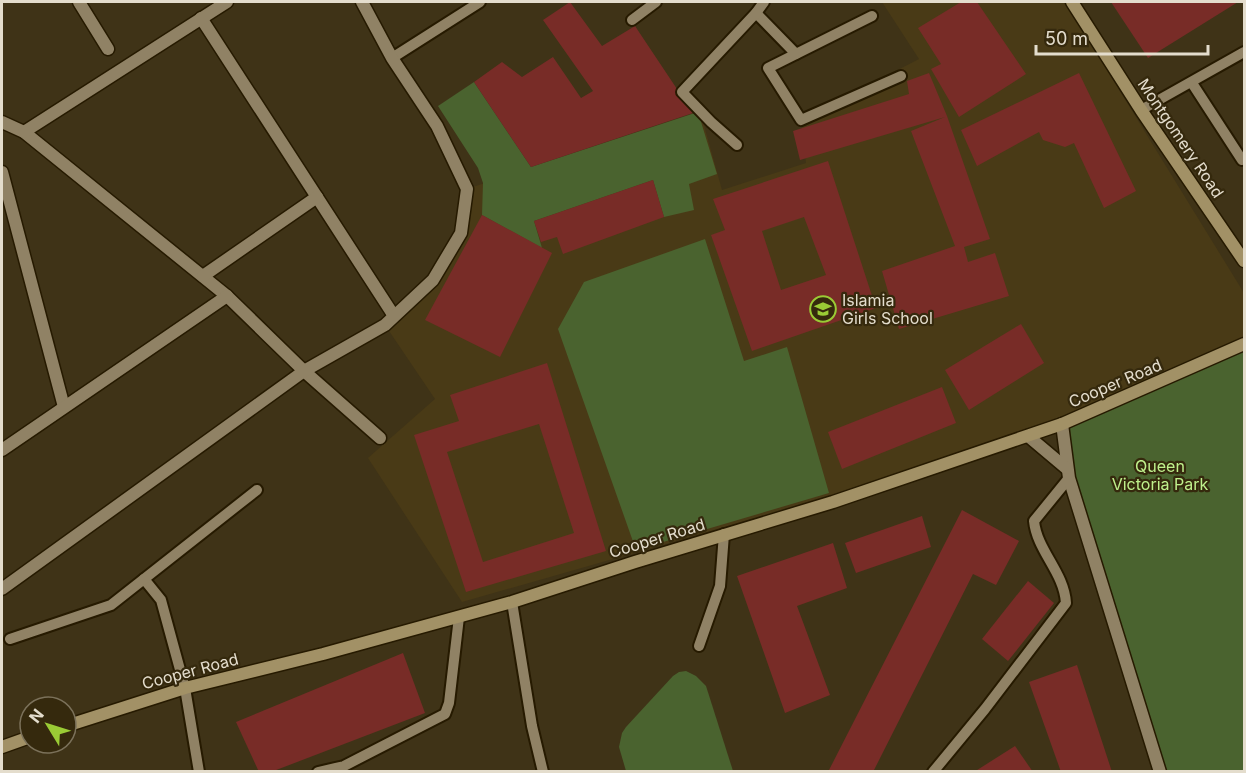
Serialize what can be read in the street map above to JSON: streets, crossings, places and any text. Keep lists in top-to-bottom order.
{
  "streets": {
    "main road": ["Montgomery Road", "Cooper Road"]
  },
  "parks": ["Queen Victoria Park"],
  "places": {
    "school or university": ["Islamia Girls School"]
  },
  "scale_bar": "50 m",
  "north": "top left"
}
